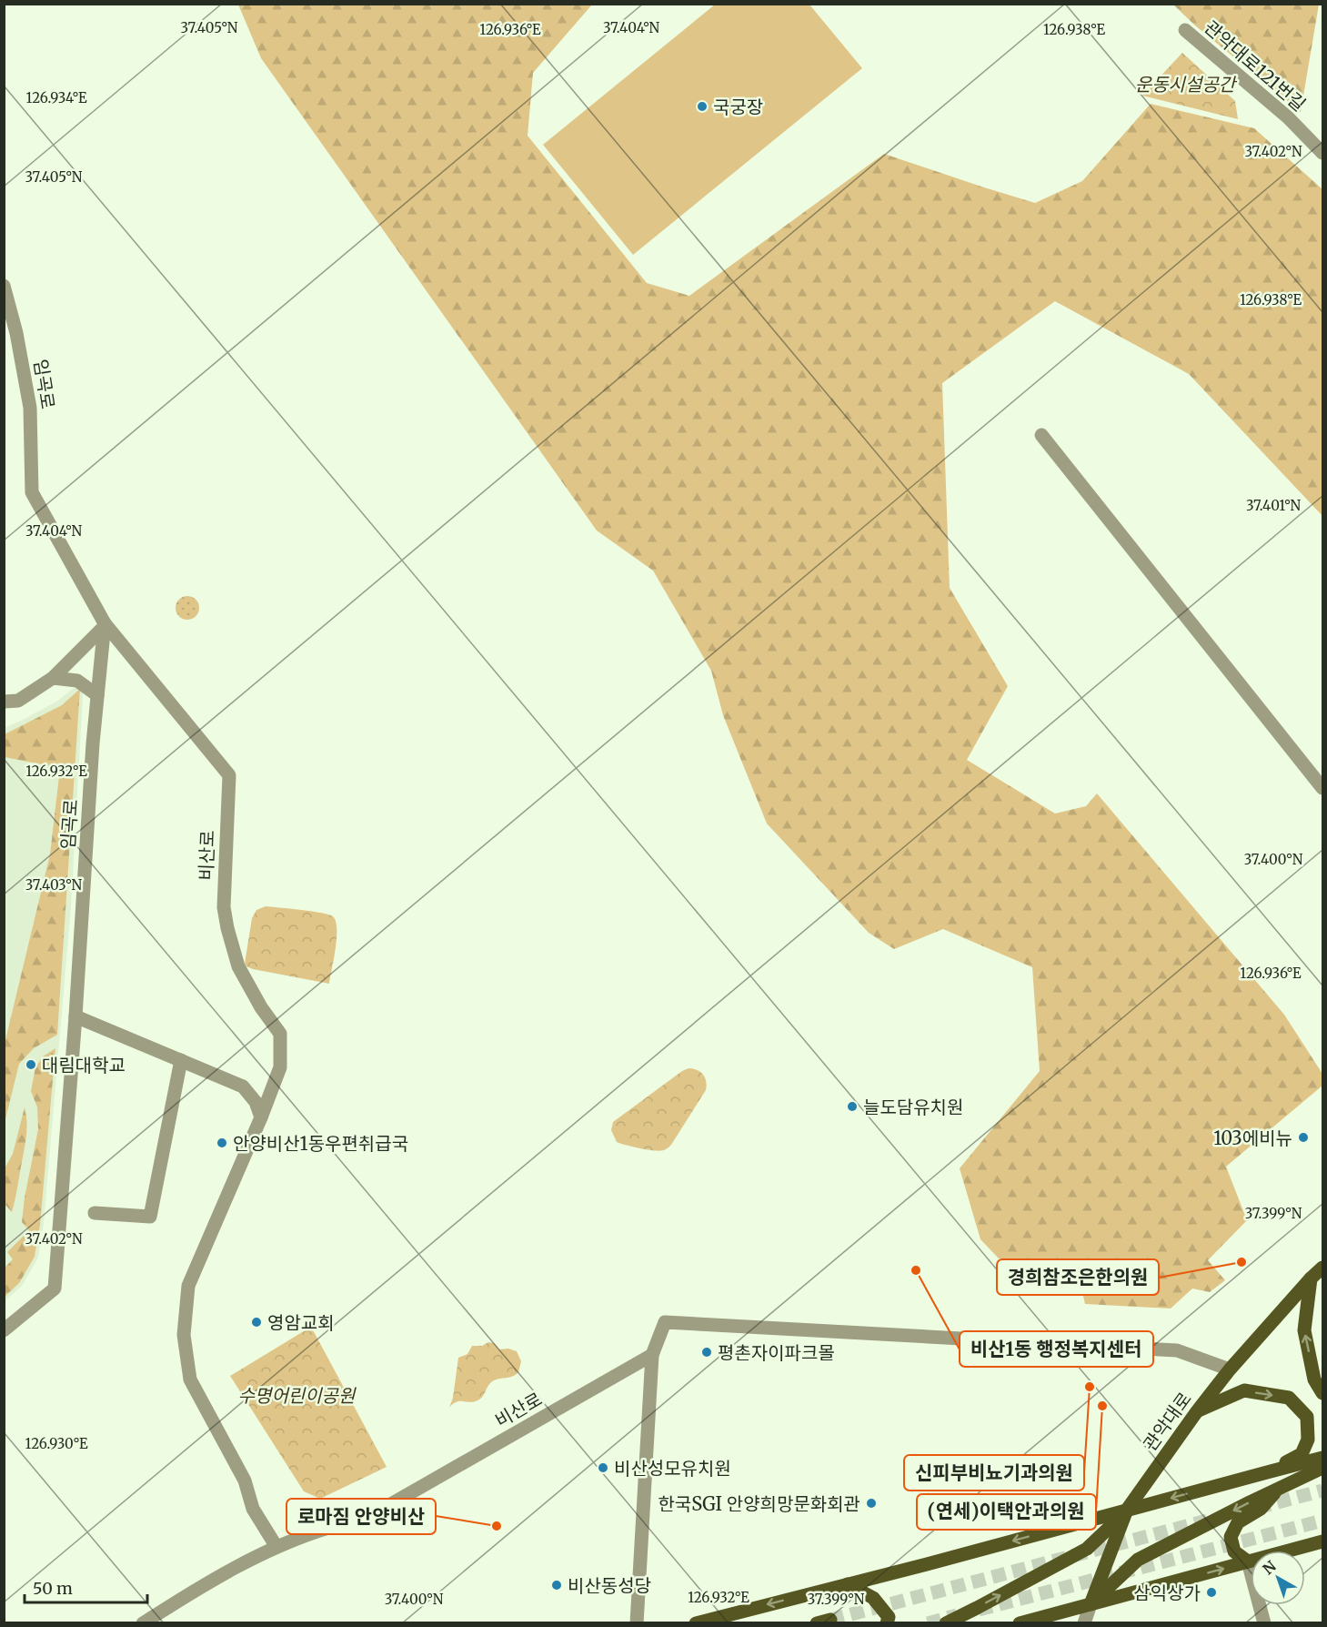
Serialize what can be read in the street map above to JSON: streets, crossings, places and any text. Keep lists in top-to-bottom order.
{
  "streets": {
    "main road": ["관악대로"],
    "street": ["관악대로121번길", "임곡로", "비산로"]
  },
  "crossings": [
    ["임곡로", "비산로"]
  ],
  "parks": ["운동시설공간", "수명어린이공원"],
  "places": [
    "국궁장",
    "대림대학교",
    "늘도담유치원",
    "103에비뉴",
    "안양비산1동우편취급국",
    "경희참조은한의원",
    "비산1동 행정복지센터",
    "영암교회",
    "평촌자이파크몰",
    "신피부비뇨기과의원",
    "(연세)이택안과의원",
    "비산성모유치원",
    "한국SGI 안양희망문화회관",
    "로마짐 안양비산",
    "비산동성당",
    "삼익상가"
  ],
  "scale_bar": "50 m",
  "north": "top left",
  "coordinates": [
    "37.405°N",
    "37.404°N",
    "126.938°E",
    "126.936°E",
    "126.934°E",
    "37.402°N",
    "37.401°N",
    "126.932°E",
    "37.400°N",
    "37.403°N",
    "37.399°N",
    "126.930°E"
  ]
}
